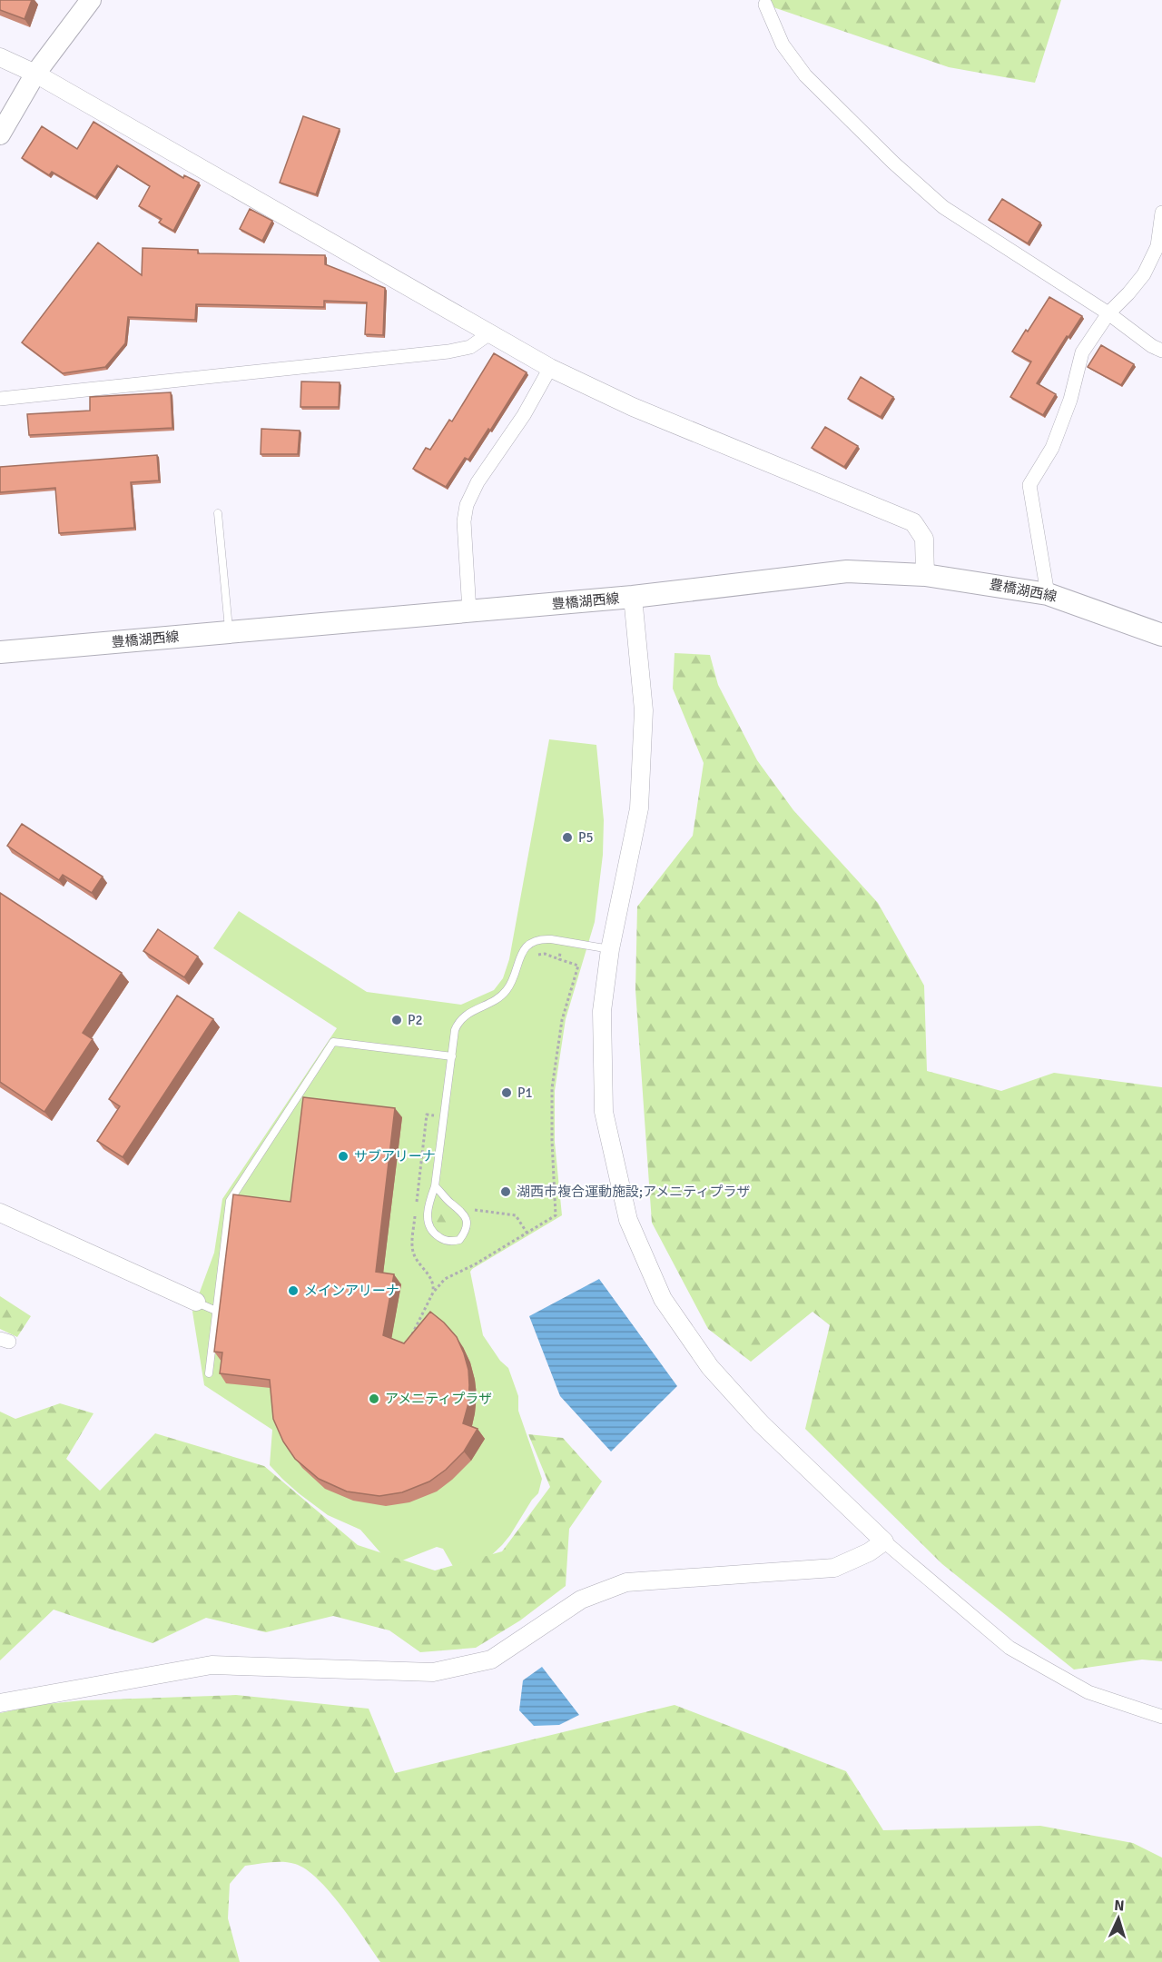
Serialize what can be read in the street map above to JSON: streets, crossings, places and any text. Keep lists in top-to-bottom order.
{
  "streets": {
    "main road": ["豊橋湖西線"]
  },
  "places": [
    "P5",
    "P2",
    "P1",
    "サブアリーナ",
    "湖西市複合運動施設;アメニティプラザ",
    "メインアリーナ",
    "アメニティプラザ"
  ],
  "north": "top"
}
